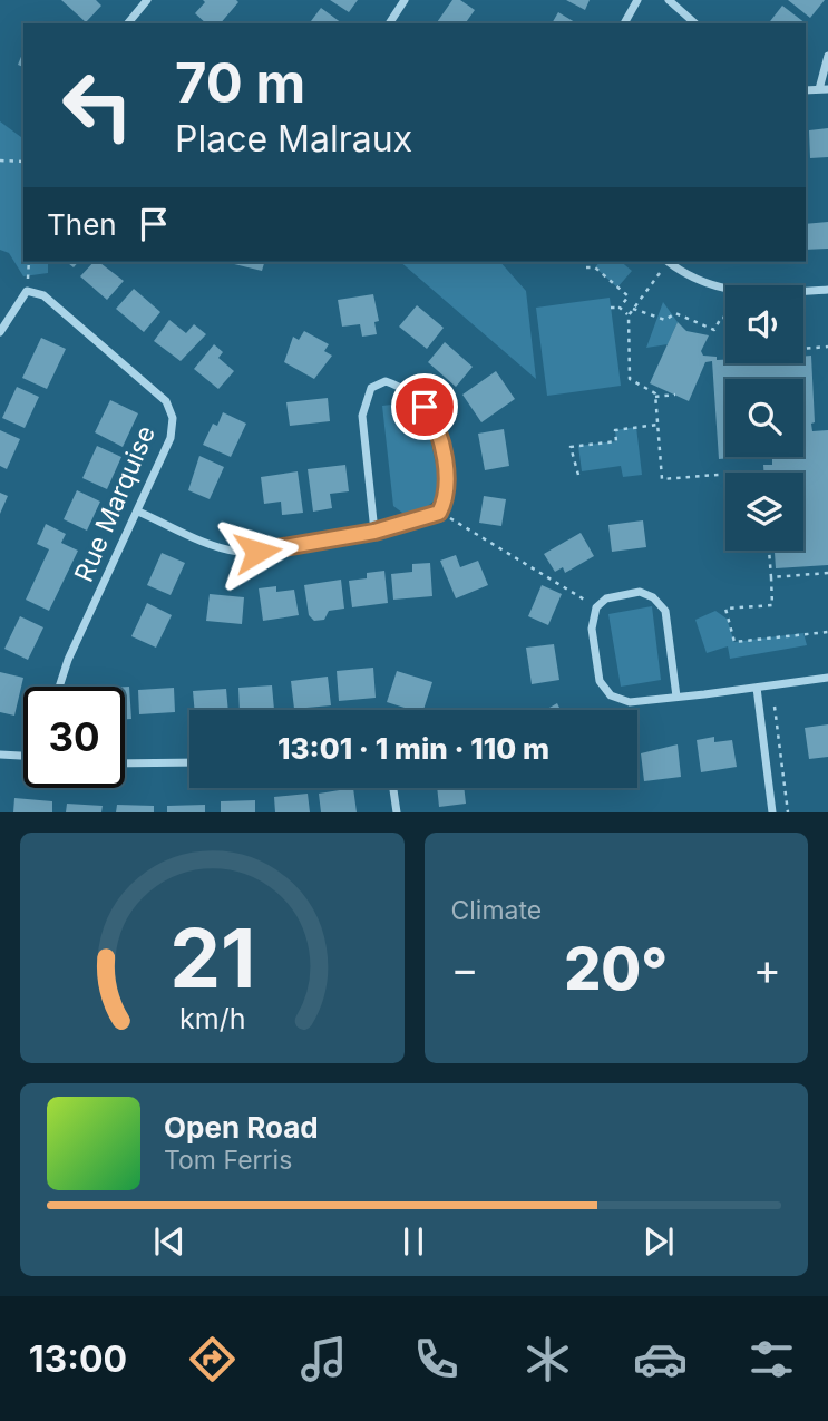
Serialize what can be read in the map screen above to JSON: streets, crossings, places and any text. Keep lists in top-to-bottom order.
{
  "streets": {
    "street": ["Rue Marquise"]
  },
  "page": {
    "turn": ["70 m", "Place Malraux"],
    "then": "Then",
    "limit": "30",
    "trip": "13:01 · 1 min · 110 m",
    "tile": "Climate",
    "heat": ["−", "20°", "+"],
    "song": ["Open Road", "Tom Ferris"],
    "tabs": "13:00",
    "gauge": ["21", "km/h"]
  }
}
